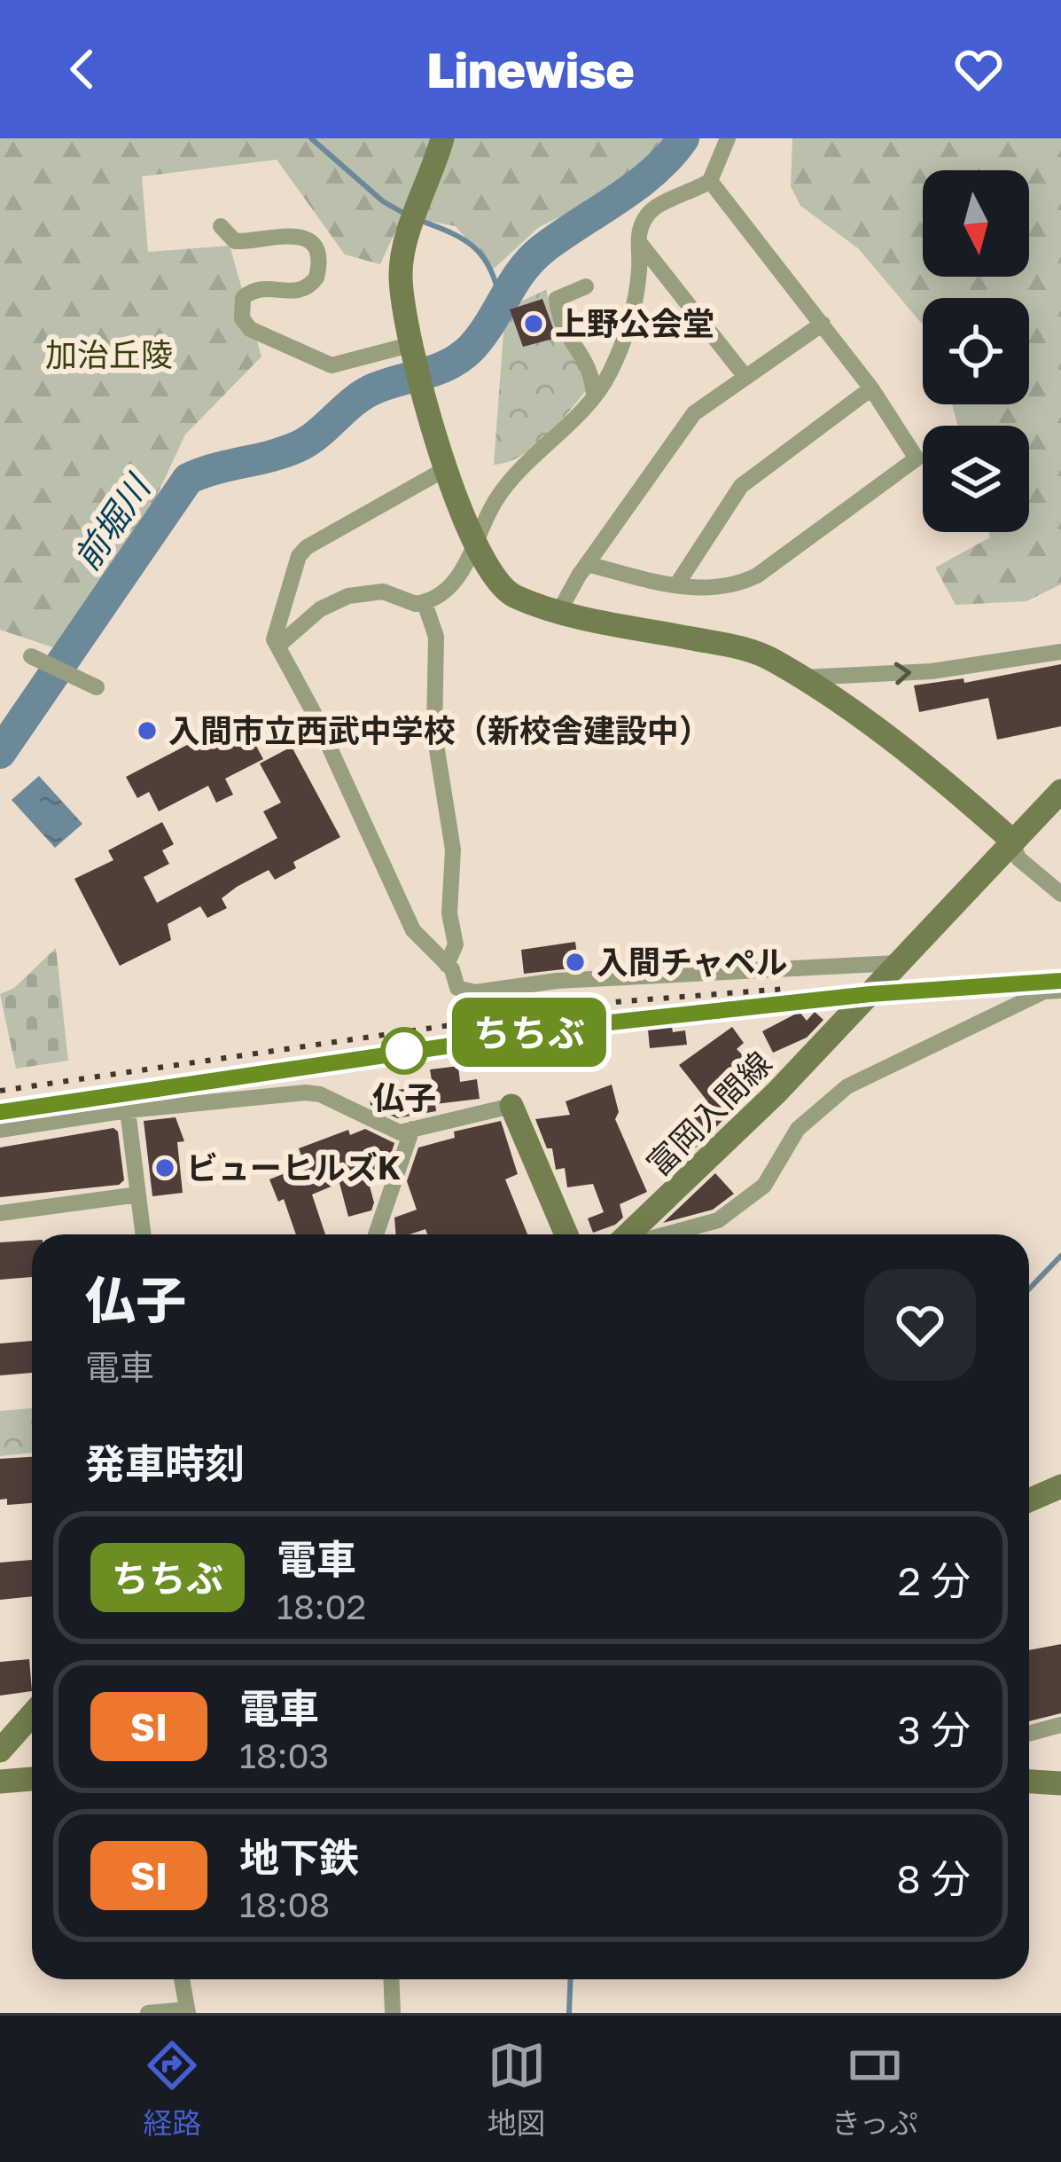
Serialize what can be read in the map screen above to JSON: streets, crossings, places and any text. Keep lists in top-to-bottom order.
{
  "streets": {
    "street": ["富岡入間線"]
  },
  "water": ["前堀川"],
  "parks": ["加治丘陵"],
  "places": [
    "上野公会堂",
    "入間市立西武中学校（新校舎建設中）",
    "入間チャペル",
    "仏子",
    "ビューヒルズK"
  ],
  "north": "bottom",
  "page": {
    "header": "Linewise",
    "on_map": "ちちぶ",
    "heading": [
      ["仏子", "電車"],
      "発車時刻"
    ],
    "list": [
      {
        "mark": "ちちぶ",
        "name": "電車",
        "note": "18:02",
        "value": "2 分"
      },
      {
        "mark": "SI",
        "name": "電車",
        "note": "18:03",
        "value": "3 分"
      },
      {
        "mark": "SI",
        "name": "地下鉄",
        "note": "18:08",
        "value": "8 分"
      }
    ],
    "tabs": ["経路", "地図", "きっぷ"]
  }
}
